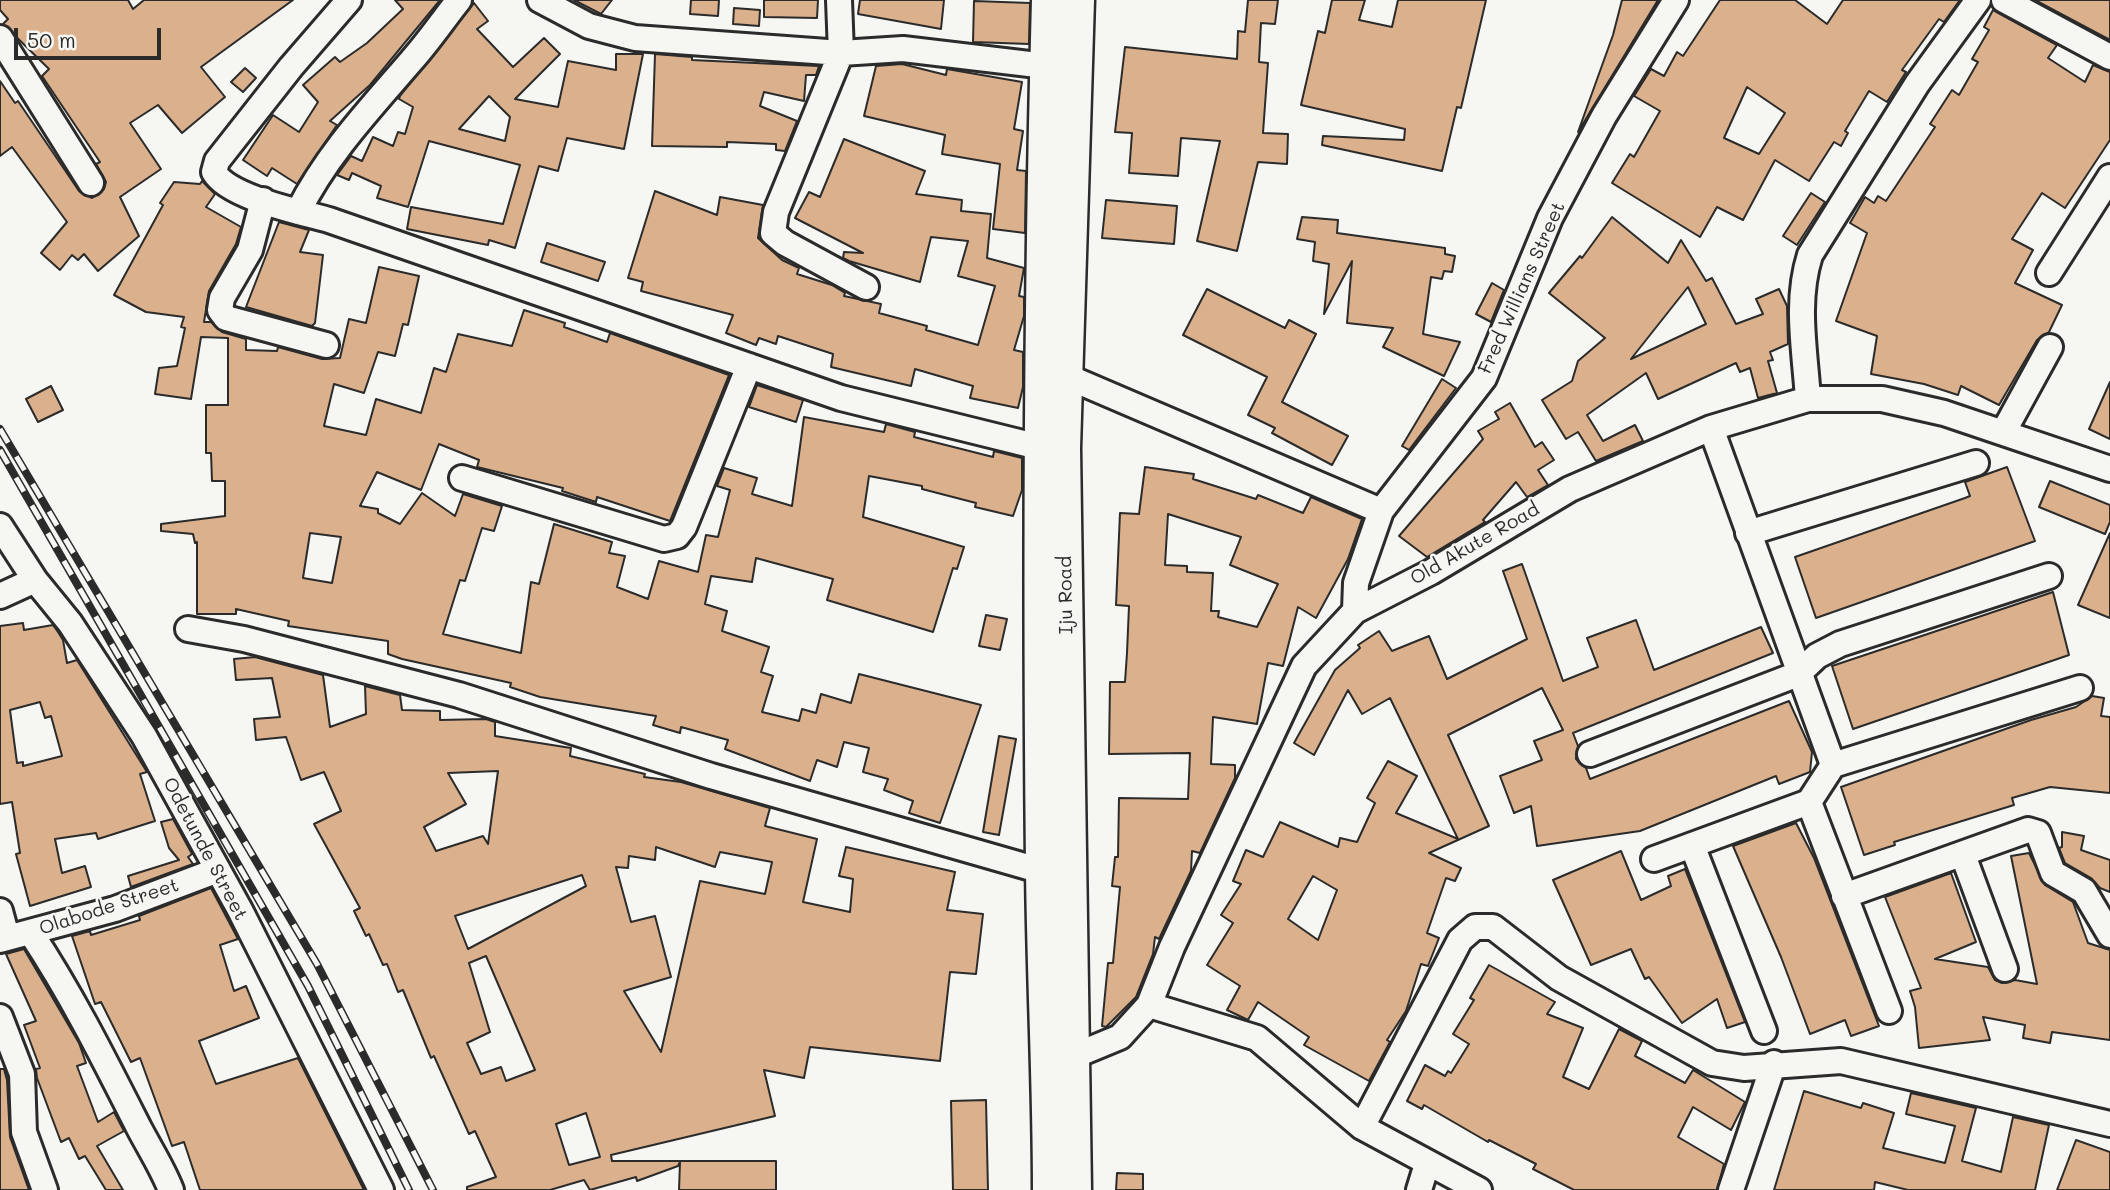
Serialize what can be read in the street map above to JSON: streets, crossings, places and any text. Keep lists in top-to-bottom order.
{
  "streets": {
    "main road": ["Iju Road"],
    "street": [
      "Fred Willians Street",
      "Old Akute Road",
      "Odetunde Street",
      "Olabode Street"
    ]
  },
  "crossings": [
    ["Fred Willians Street", "Old Akute Road"],
    ["Old Akute Road", "Iju Road"],
    ["Odetunde Street", "Olabode Street"]
  ],
  "scale_bar": "50 m"
}
